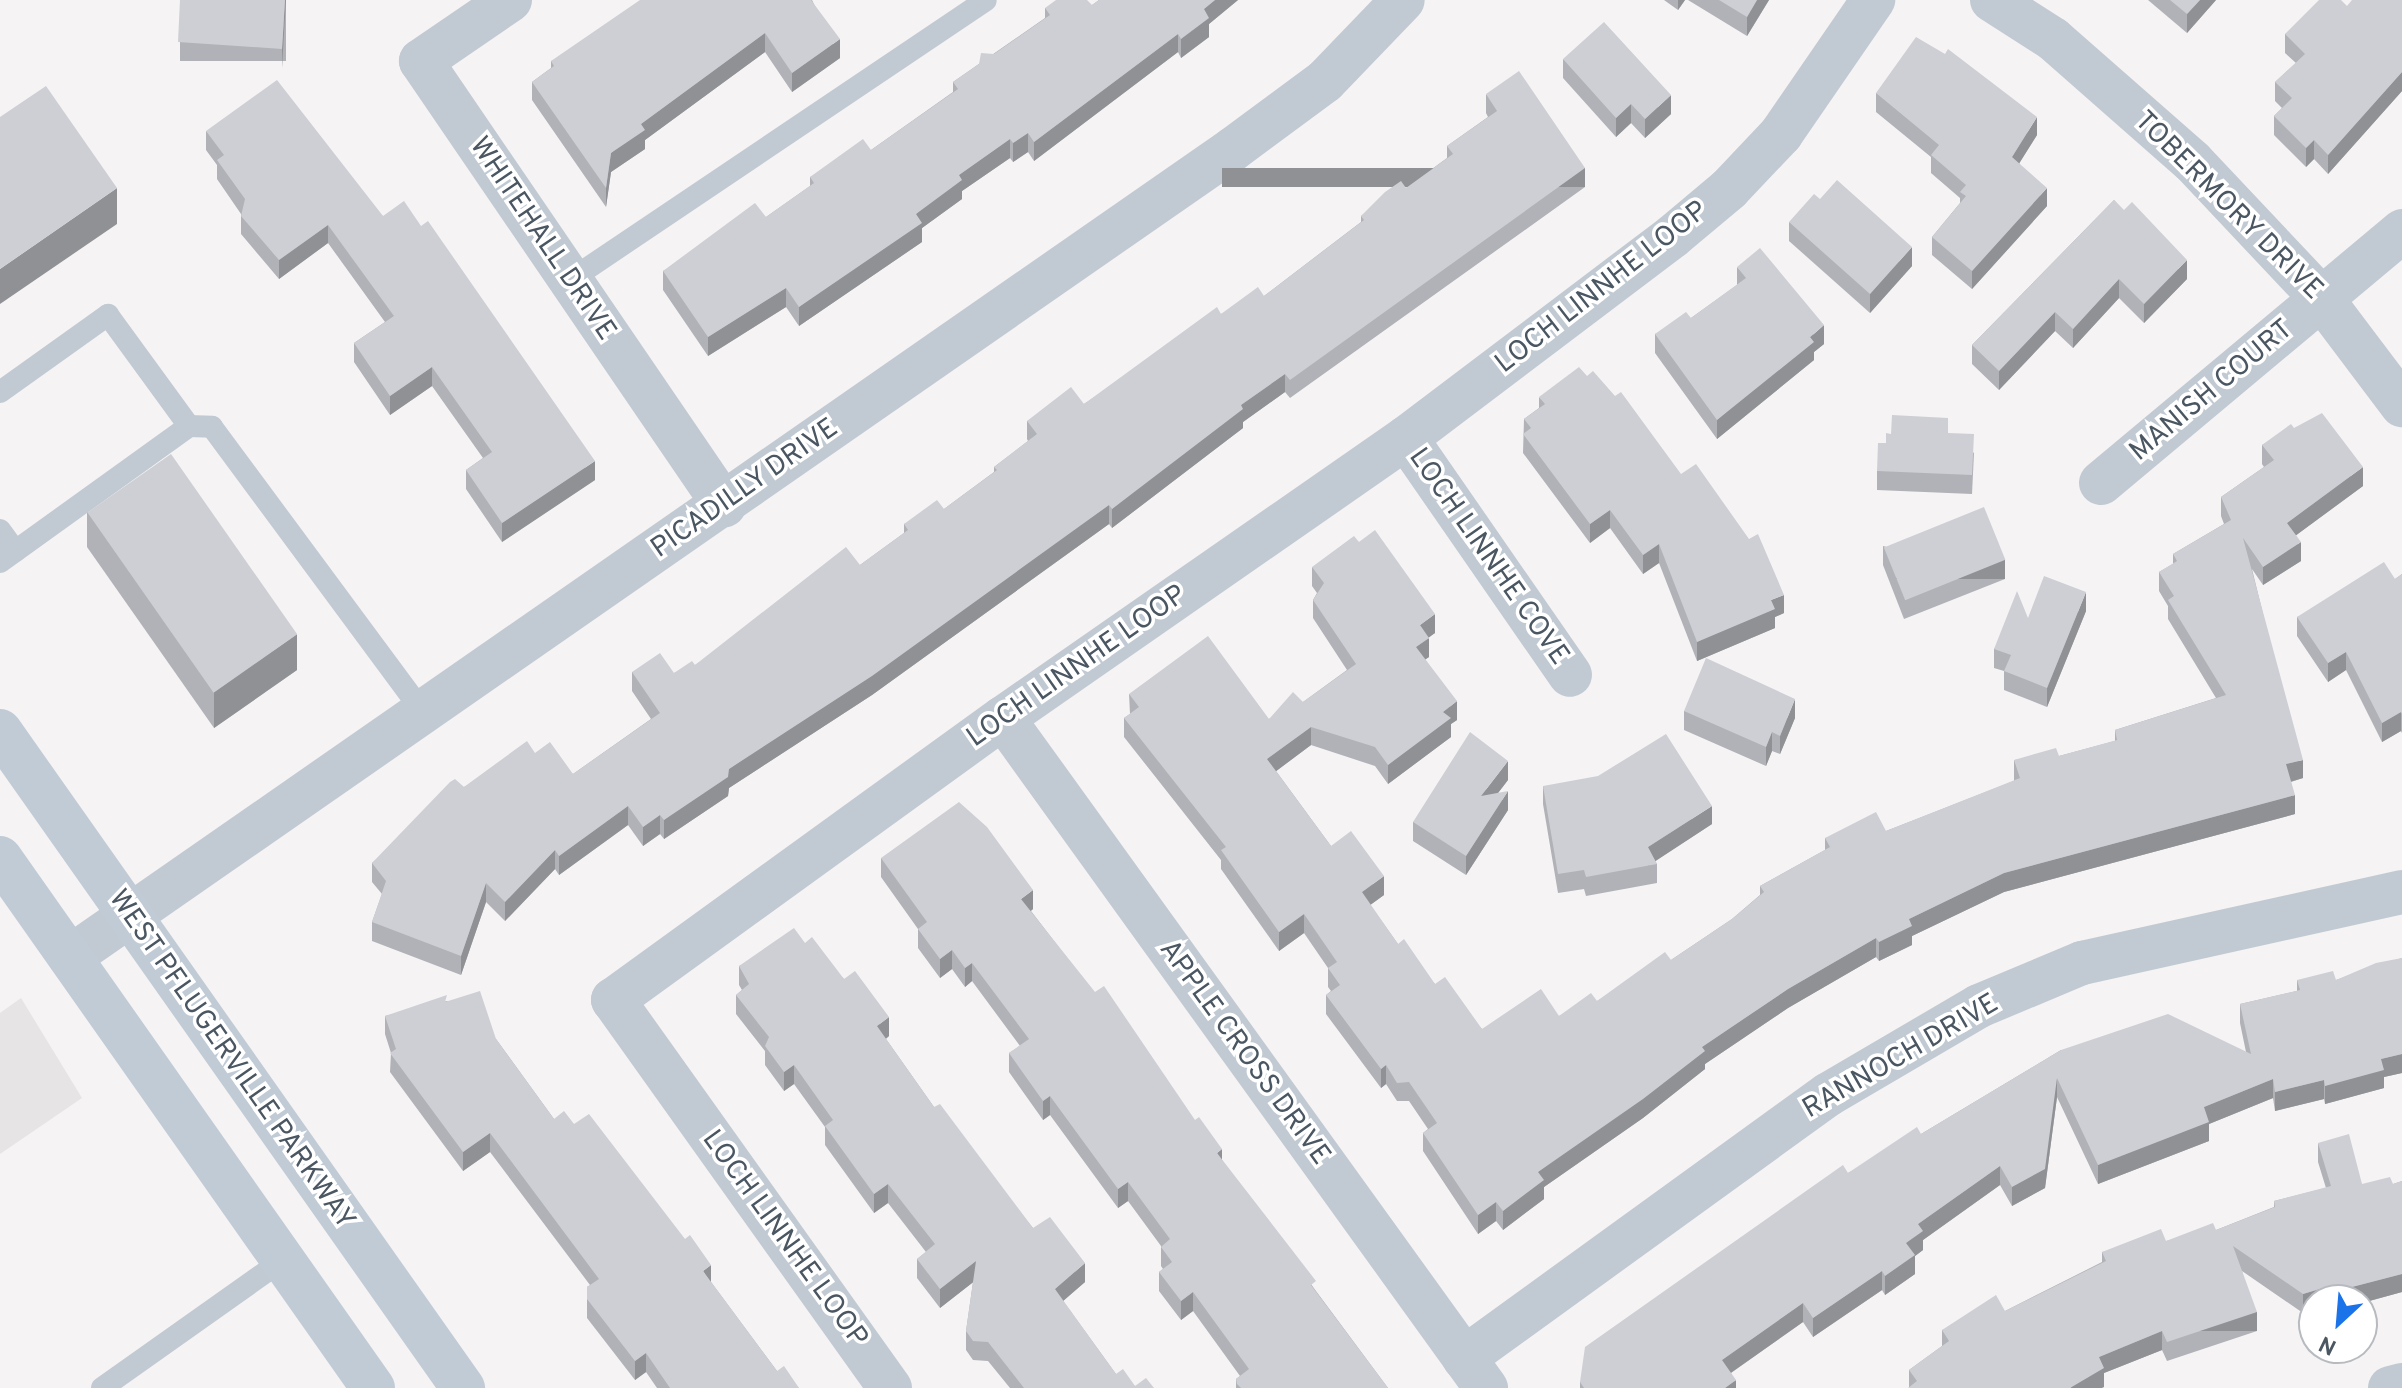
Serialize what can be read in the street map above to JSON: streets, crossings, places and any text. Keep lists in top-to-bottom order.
{
  "streets": {
    "main road": ["WEST PFLUGERVILLE PARKWAY"],
    "street": [
      "TOBERMORY DRIVE",
      "WHITEHALL DRIVE",
      "LOCH LINNHE LOOP",
      "MANISH COURT",
      "PICADILLY DRIVE",
      "LOCH LINNHE COVE",
      "APPLE CROSS DRIVE",
      "RANNOCH DRIVE"
    ]
  },
  "crossings": [
    ["TOBERMORY DRIVE", "MANISH COURT"],
    ["WHITEHALL DRIVE", "PICADILLY DRIVE"],
    ["LOCH LINNHE LOOP", "LOCH LINNHE COVE"],
    ["LOCH LINNHE LOOP", "APPLE CROSS DRIVE"],
    ["PICADILLY DRIVE", "WEST PFLUGERVILLE PARKWAY"],
    ["APPLE CROSS DRIVE", "RANNOCH DRIVE"]
  ],
  "north": "bottom left"
}
